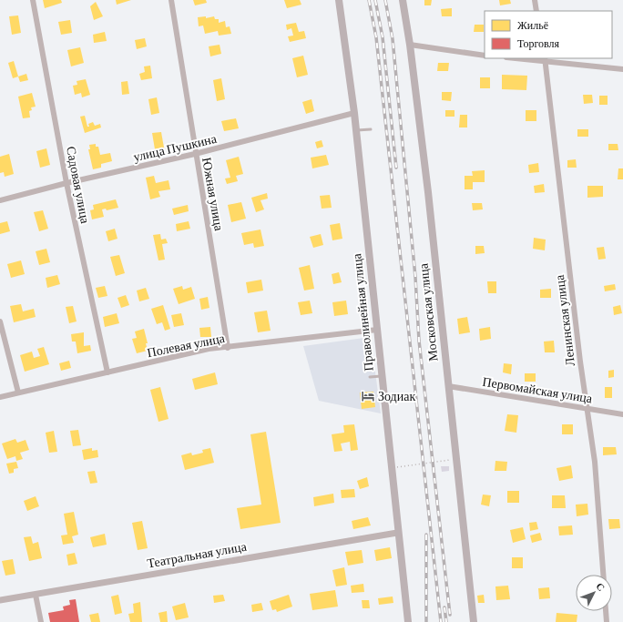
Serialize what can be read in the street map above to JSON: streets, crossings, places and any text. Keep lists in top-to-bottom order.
{
  "streets": {
    "main road": ["Праволинейная улица", "Московская улица"],
    "street": [
      "улица Пушкина",
      "Садовая улица",
      "Южная улица",
      "Ленинская улица",
      "Полевая улица",
      "Первомайская улица",
      "Театральная улица"
    ]
  },
  "crossings": [
    ["улица Пушкина", "Садовая улица"],
    ["улица Пушкина", "Южная улица"],
    ["улица Пушкина", "Праволинейная улица"],
    ["Садовая улица", "Полевая улица"],
    ["Южная улица", "Полевая улица"],
    ["Праволинейная улица", "Полевая улица"],
    ["Праволинейная улица", "Театральная улица"],
    ["Московская улица", "Первомайская улица"],
    ["Ленинская улица", "Первомайская улица"]
  ],
  "places": {
    "hotel": ["Зодиак"]
  },
  "legend": ["Жильё", "Торговля"],
  "north": "top right"
}
